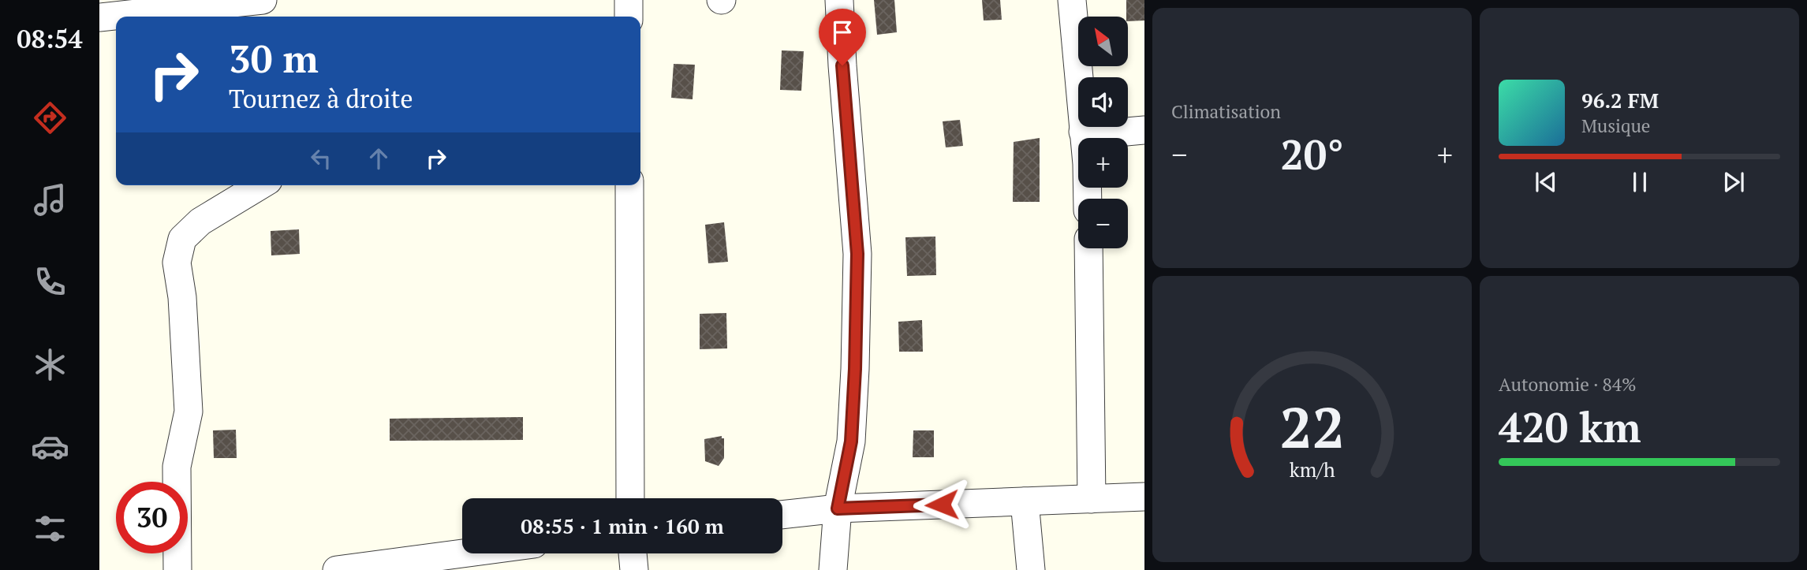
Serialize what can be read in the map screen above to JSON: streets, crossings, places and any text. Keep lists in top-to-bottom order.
{
  "north": "top left",
  "page": {
    "tabs": "08:54",
    "tile": [
      "Climatisation",
      ["Autonomie · 84%", "420 km"]
    ],
    "map_buttons": ["+", "−"],
    "turn": ["30 m", "Tournez à droite"],
    "song": ["96.2 FM", "Musique"],
    "heat": ["−", "20°", "+"],
    "limit": "30",
    "trip": "08:55 · 1 min · 160 m",
    "gauge": ["22", "km/h"]
  }
}
